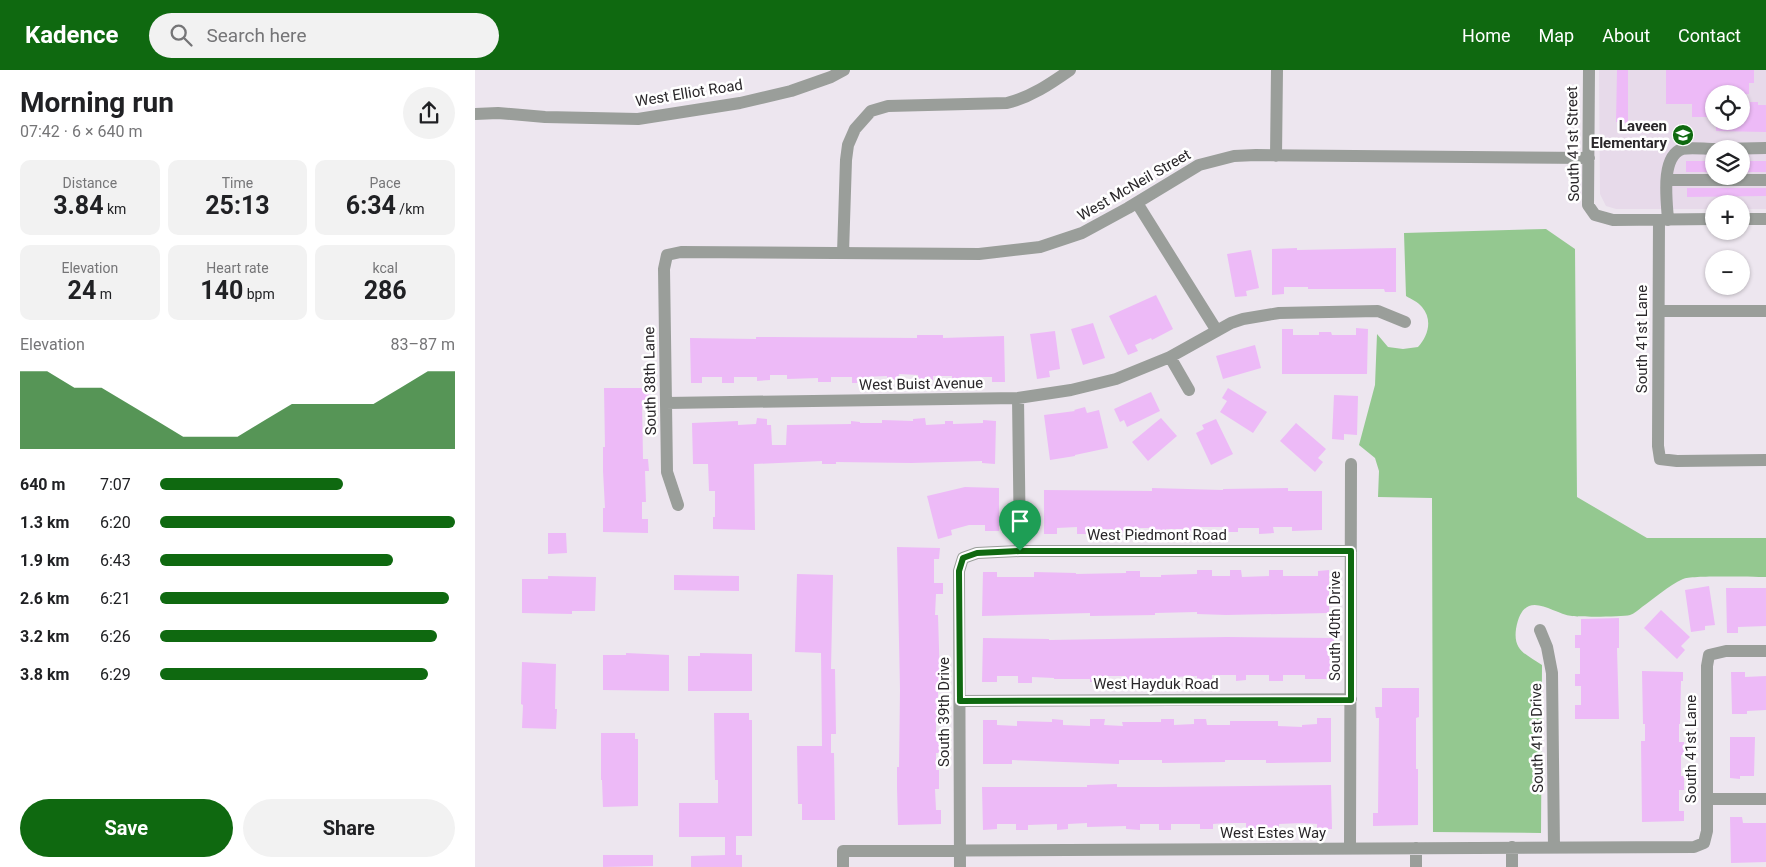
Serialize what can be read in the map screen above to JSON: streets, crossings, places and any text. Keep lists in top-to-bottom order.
{
  "streets": {
    "street": [
      "West Elliot Road",
      "South 41st Street",
      "West McNeil Street",
      "South 41st Lane",
      "South 38th Lane",
      "West Buist Avenue",
      "West Piedmont Road",
      "South 40th Drive",
      "West Hayduk Road",
      "South 39th Drive",
      "South 41st Drive",
      "West Estes Way"
    ]
  },
  "crossings": [
    ["South 41st Street", "West McNeil Street"],
    ["South 41st Street", "South 41st Lane"],
    ["West McNeil Street", "South 38th Lane"],
    ["South 41st Lane", "West Estes Way"],
    ["South 38th Lane", "West Buist Avenue"],
    ["West Piedmont Road", "South 40th Drive"],
    ["West Piedmont Road", "South 39th Drive"],
    ["South 40th Drive", "West Hayduk Road"],
    ["South 40th Drive", "West Estes Way"],
    ["West Hayduk Road", "South 39th Drive"],
    ["South 39th Drive", "West Estes Way"],
    ["South 41st Drive", "West Estes Way"]
  ],
  "places": {
    "school or university": ["Laveen Elementary"]
  },
  "page": {
    "header": "Kadence",
    "search": "Search here",
    "nav": [
      "Home",
      "Map",
      "About",
      "Contact"
    ],
    "heading": ["Morning run", "07:42 · 6 × 640 m"],
    "map_buttons": ["+", "−"],
    "stats": [
      ["Distance", "3.84 km"],
      ["Time", "25:13"],
      ["Pace", "6:34 /km"],
      ["Elevation", "24 m"],
      ["Heart rate", "140 bpm"],
      ["kcal", "286"]
    ],
    "chart": ["Elevation", "83–87 m"],
    "list": [
      {
        "name": "640 m",
        "note": "7:07"
      },
      {
        "name": "1.3 km",
        "note": "6:20"
      },
      {
        "name": "1.9 km",
        "note": "6:43"
      },
      {
        "name": "2.6 km",
        "note": "6:21"
      },
      {
        "name": "3.2 km",
        "note": "6:26"
      },
      {
        "name": "3.8 km",
        "note": "6:29"
      }
    ],
    "buttons": ["Save", "Share"]
  }
}
